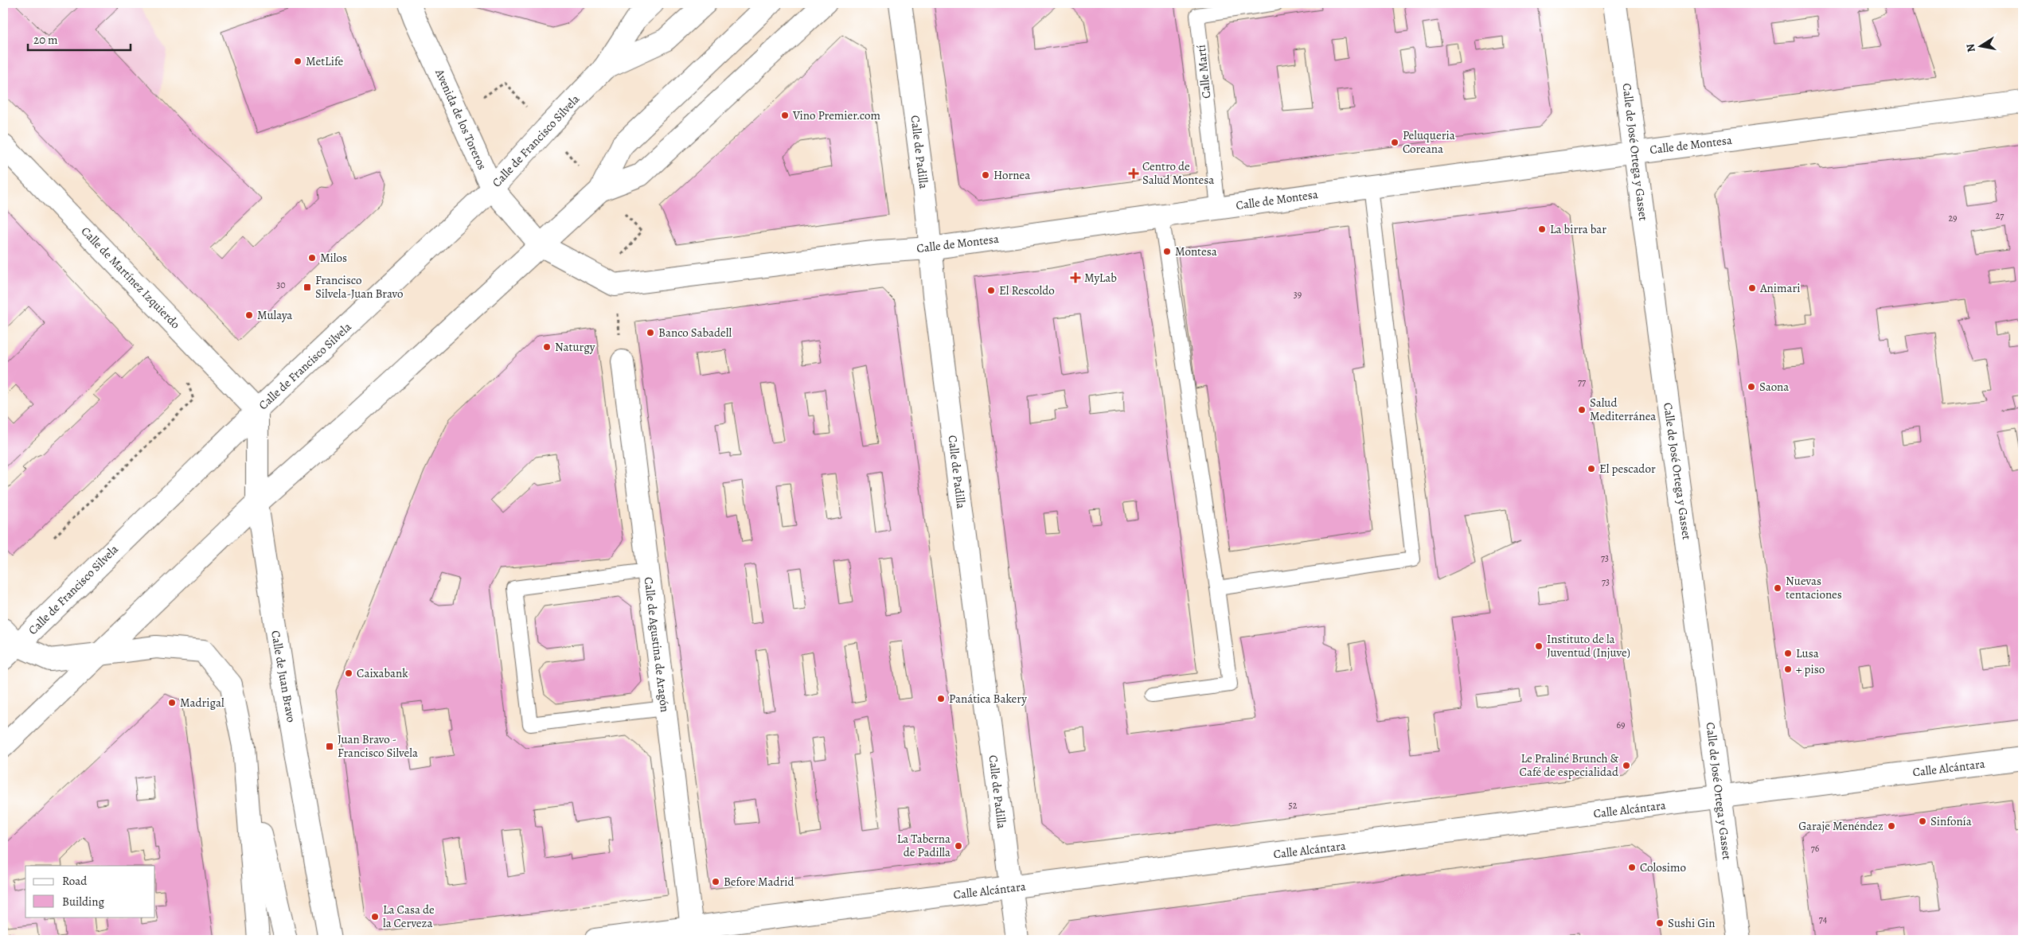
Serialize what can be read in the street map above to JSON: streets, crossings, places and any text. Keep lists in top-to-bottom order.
{
  "streets": {
    "street": [
      "Avenida de los Toreros",
      "Calle de Francisco Silvela",
      "Calle de Montesa",
      "Calle de Padilla",
      "Calle de José Ortega y Gasset",
      "Calle de Martínez Izquierdo",
      "Calle de Agustina de Aragón",
      "Calle de Juan Bravo",
      "Calle Alcántara"
    ],
    "lane": ["Calle Martí"]
  },
  "crossings": [
    ["Calle Martí", "Calle de Montesa"],
    ["Avenida de los Toreros", "Calle de Francisco Silvela"],
    ["Calle de Francisco Silvela", "Calle de Martínez Izquierdo"],
    ["Calle de Francisco Silvela", "Calle de Juan Bravo"],
    ["Calle de Montesa", "Calle de Padilla"],
    ["Calle de Montesa", "Calle de José Ortega y Gasset"],
    ["Calle de Padilla", "Calle Alcántara"],
    ["Calle de José Ortega y Gasset", "Calle Alcántara"],
    ["Calle de Martínez Izquierdo", "Calle de Juan Bravo"],
    ["Calle de Agustina de Aragón", "Calle Alcántara"]
  ],
  "places": {
    "other": [
      "MetLife",
      "Vino Premier.com",
      "Peluqueria Coreana",
      "Hornea",
      "La birra bar",
      "Montesa",
      "Milos",
      "Animari",
      "El Rescoldo",
      "Mulaya",
      "Banco Sabadell",
      "Naturgy",
      "Saona",
      "Salud Mediterránea",
      "El pescador",
      "Nuevas tentaciones",
      "Instituto de la Juventud (Injuve)",
      "Lusa",
      "+ piso",
      "Caixabank",
      "Panática Bakery",
      "Madrigal",
      "Le Praliné Brunch & Café de especialidad",
      "Sinfonía",
      "Garaje Menéndez",
      "La Taberna de Padilla",
      "Colosimo",
      "Before Madrid",
      "La Casa de la Cerveza",
      "Sushi Gin"
    ],
    "health": ["Centro de Salud Montesa", "MyLab"],
    "transit": ["Francisco Silvela-Juan Bravo", "Juan Bravo - Francisco Silvela"]
  },
  "house_numbers": [
    "27",
    "29",
    "30",
    "39",
    "77",
    "73",
    "73",
    "69",
    "52",
    "76",
    "74"
  ],
  "legend": ["Road", "Building"],
  "scale_bar": "20 m",
  "north": "left"
}
